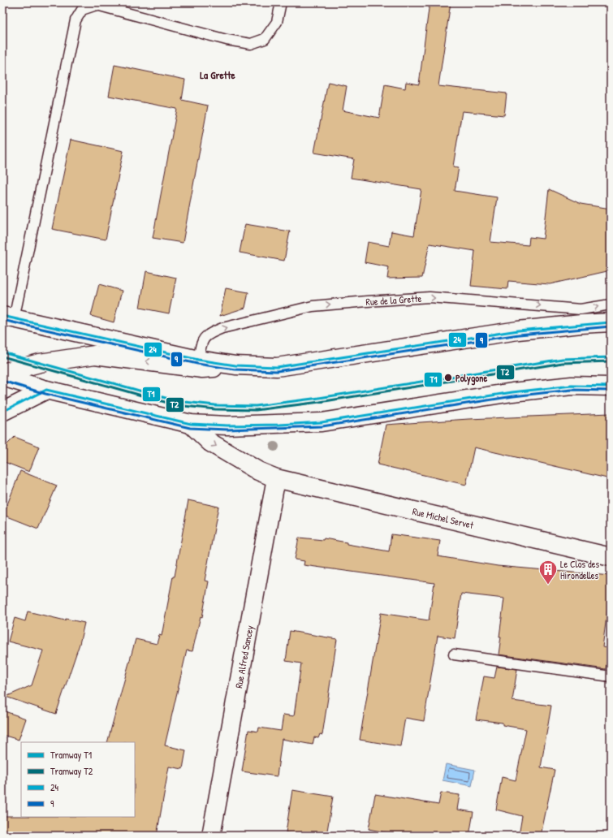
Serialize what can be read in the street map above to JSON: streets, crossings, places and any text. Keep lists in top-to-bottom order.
{
  "streets": {
    "main road": ["Rue Michel Servet", "Rue Alfred Sancey"],
    "lane": ["Rue de la Grette"]
  },
  "crossings": [
    ["Rue Michel Servet", "Rue Alfred Sancey"]
  ],
  "one_way": ["Rue de la Grette"],
  "districts": ["La Grette"],
  "places": {
    "other": ["Polygone"],
    "building": ["Le Clos des Hirondelles"]
  },
  "lines": [
    "transit line 24",
    "transit line 9",
    "tram line T1",
    "tram line T2"
  ],
  "legend": [
    "Tramway T1",
    "Tramway T2",
    "24",
    "9"
  ]
}
